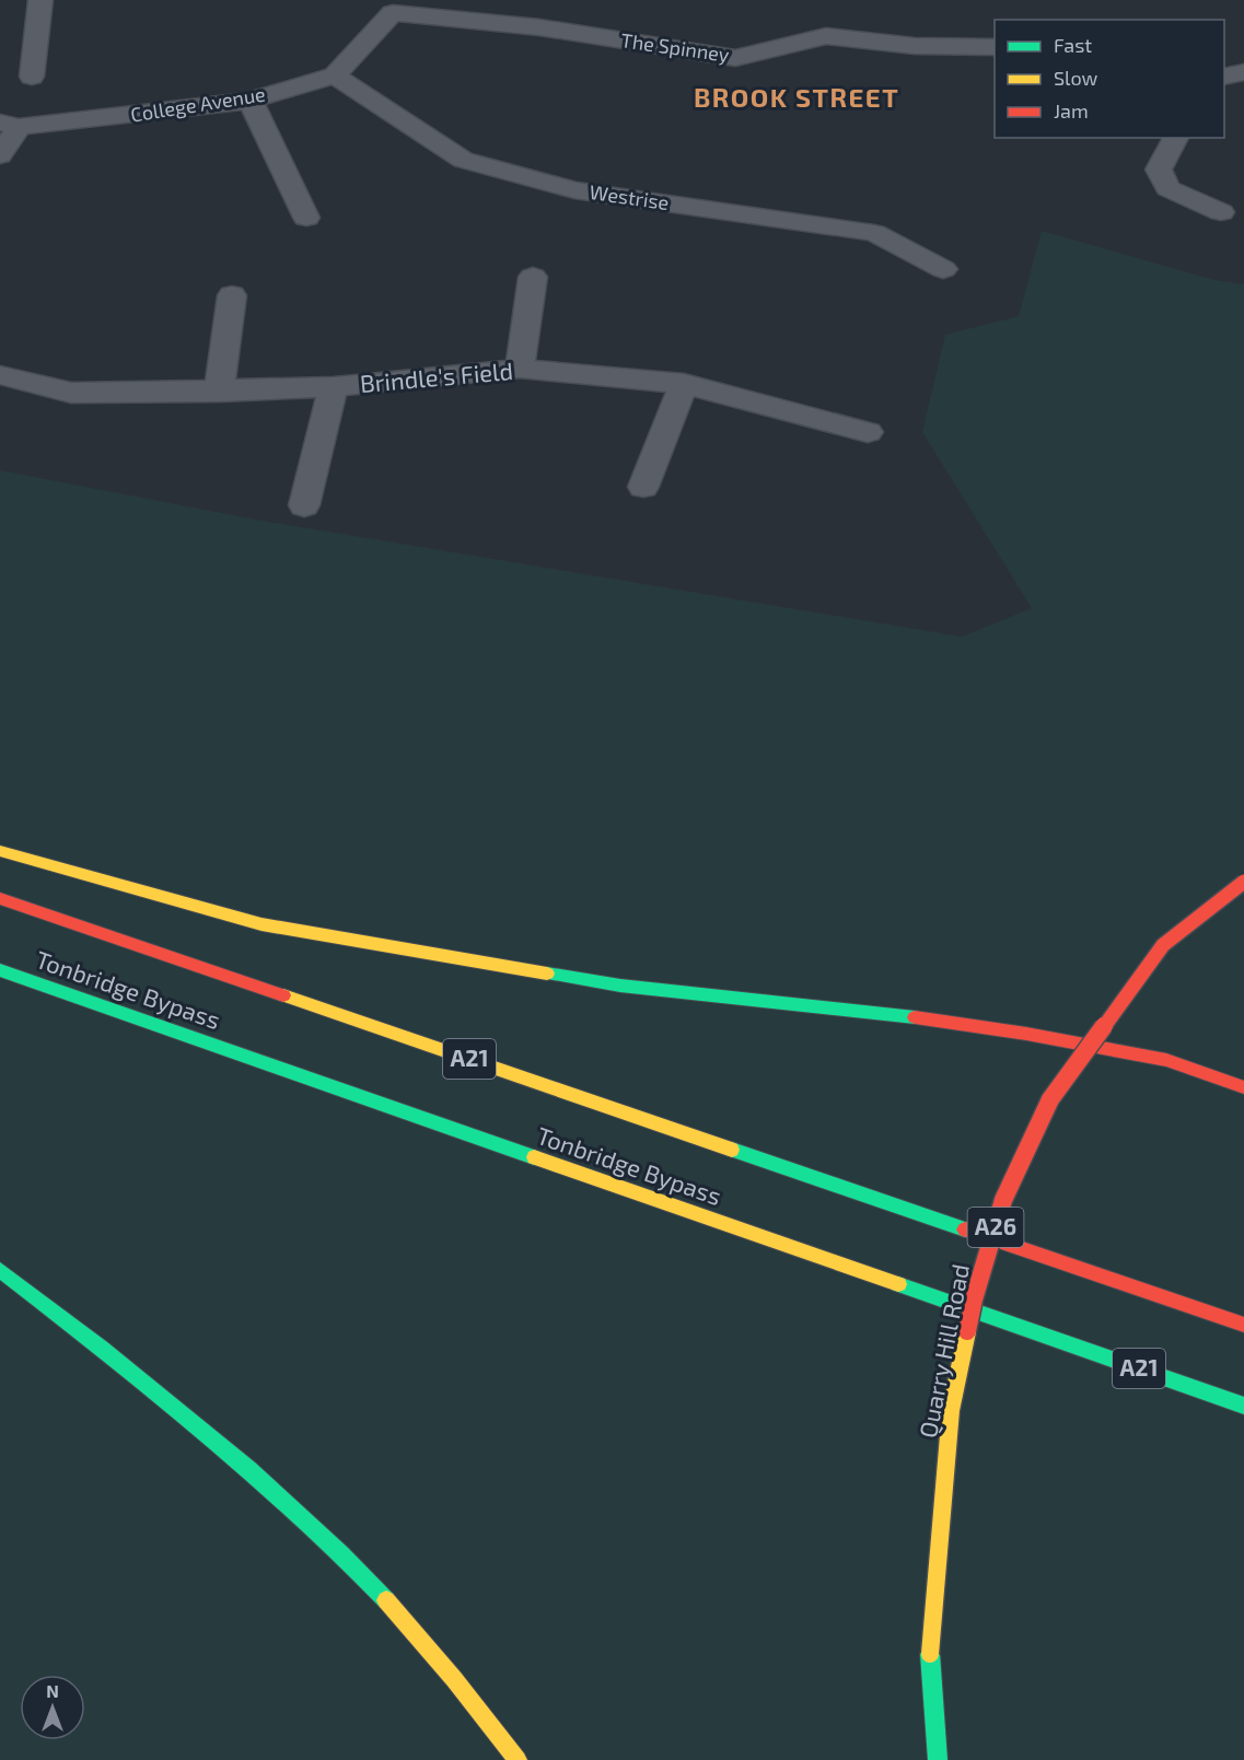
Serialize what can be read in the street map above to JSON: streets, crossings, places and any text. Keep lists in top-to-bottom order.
{
  "streets": {
    "highway": [
      "Tonbridge Bypass",
      "A21",
      "A26",
      "Quarry Hill Road"
    ],
    "street": [
      "The Spinney",
      "College Avenue",
      "Westrise",
      "Brindle's Field"
    ]
  },
  "crossings": [
    ["College Avenue", "Westrise"]
  ],
  "districts": ["BROOK STREET"],
  "legend": ["Fast", "Slow", "Jam"],
  "north": "top"
}
